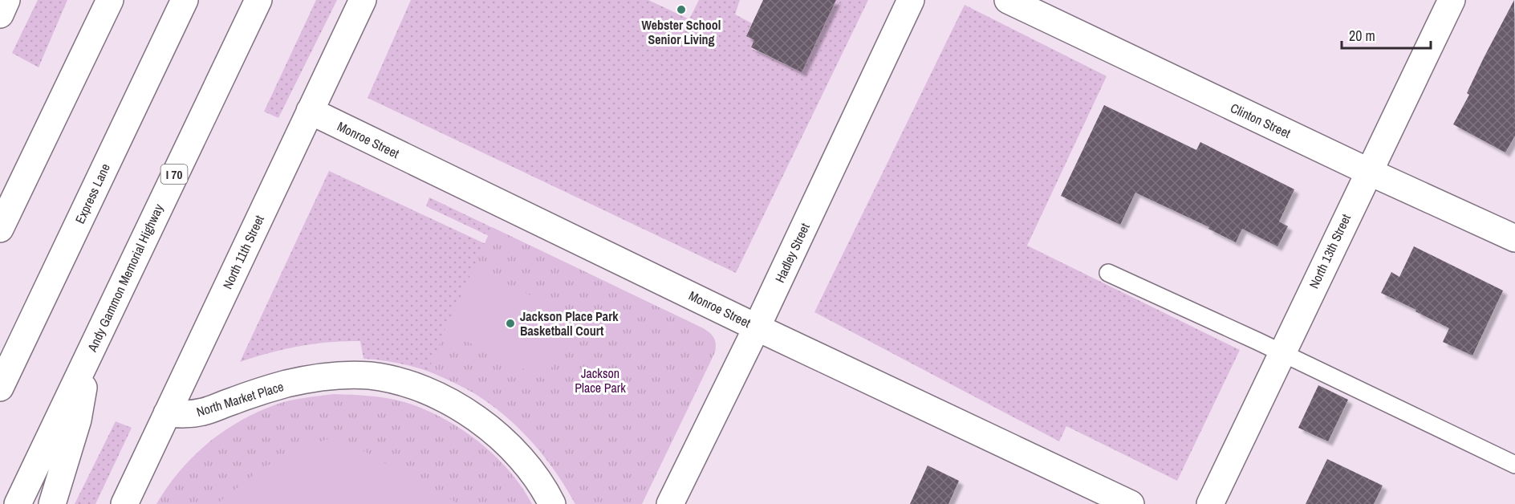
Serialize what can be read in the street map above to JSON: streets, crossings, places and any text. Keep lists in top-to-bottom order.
{
  "streets": {
    "main road": [
      "Clinton Street",
      "Monroe Street",
      "I 70",
      "Express Lane",
      "North 13th Street",
      "North 11th Street",
      "Hadley Street",
      "Andy Gammon Memorial Highway",
      "North Market Place"
    ]
  },
  "crossings": [
    ["Clinton Street", "North 13th Street"],
    ["Monroe Street", "North 11th Street"],
    ["Monroe Street", "Hadley Street"],
    ["North 11th Street", "North Market Place"]
  ],
  "parks": ["Jackson Place Park"],
  "places": ["Webster School Senior Living", "Jackson Place Park Basketball Court"],
  "scale_bar": "20 m"
}
